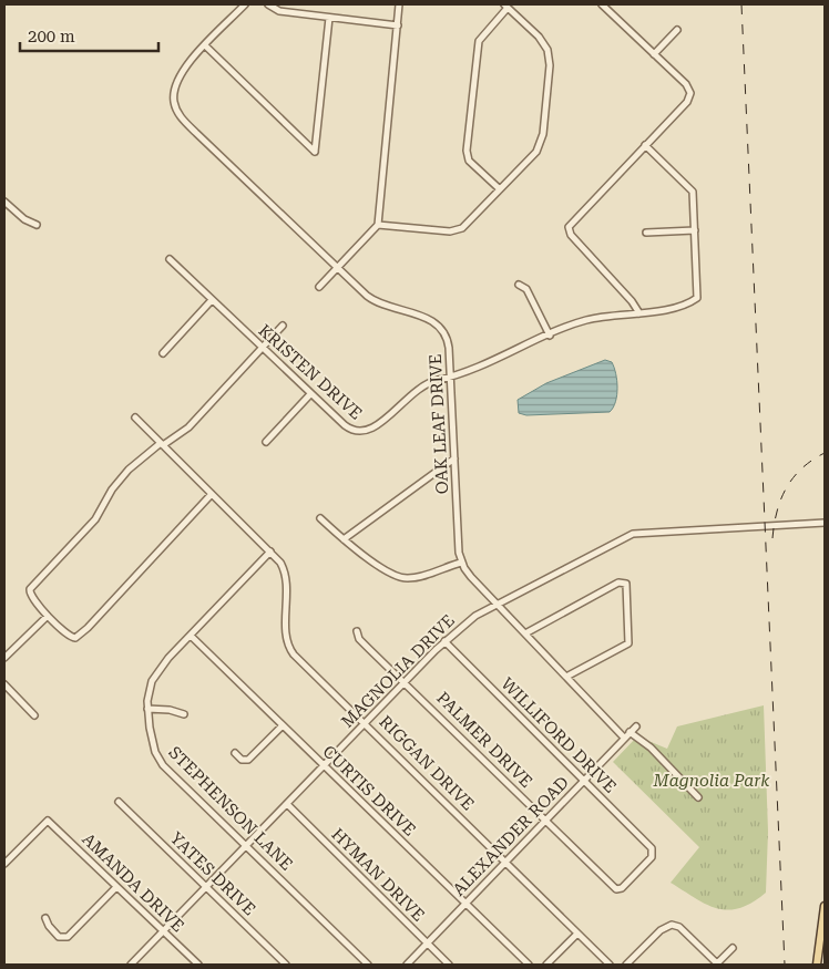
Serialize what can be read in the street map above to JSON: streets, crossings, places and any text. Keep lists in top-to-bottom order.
{
  "streets": {
    "street": [
      "KRISTEN DRIVE",
      "OAK LEAF DRIVE",
      "MAGNOLIA DRIVE",
      "WILLIFORD DRIVE",
      "PALMER DRIVE",
      "RIGGAN DRIVE",
      "CURTIS DRIVE",
      "STEPHENSON LANE",
      "ALEXANDER ROAD",
      "YATES DRIVE",
      "HYMAN DRIVE",
      "AMANDA DRIVE"
    ]
  },
  "crossings": [
    ["KRISTEN DRIVE", "OAK LEAF DRIVE"],
    ["MAGNOLIA DRIVE", "WILLIFORD DRIVE"],
    ["MAGNOLIA DRIVE", "PALMER DRIVE"],
    ["MAGNOLIA DRIVE", "RIGGAN DRIVE"],
    ["MAGNOLIA DRIVE", "CURTIS DRIVE"],
    ["MAGNOLIA DRIVE", "STEPHENSON LANE"],
    ["MAGNOLIA DRIVE", "YATES DRIVE"],
    ["MAGNOLIA DRIVE", "HYMAN DRIVE"],
    ["MAGNOLIA DRIVE", "AMANDA DRIVE"],
    ["WILLIFORD DRIVE", "PALMER DRIVE"],
    ["WILLIFORD DRIVE", "ALEXANDER ROAD"],
    ["PALMER DRIVE", "ALEXANDER ROAD"],
    ["RIGGAN DRIVE", "STEPHENSON LANE"],
    ["RIGGAN DRIVE", "ALEXANDER ROAD"],
    ["CURTIS DRIVE", "STEPHENSON LANE"],
    ["CURTIS DRIVE", "ALEXANDER ROAD"],
    ["ALEXANDER ROAD", "HYMAN DRIVE"]
  ],
  "parks": ["Magnolia Park"],
  "scale_bar": "200 m"
}
